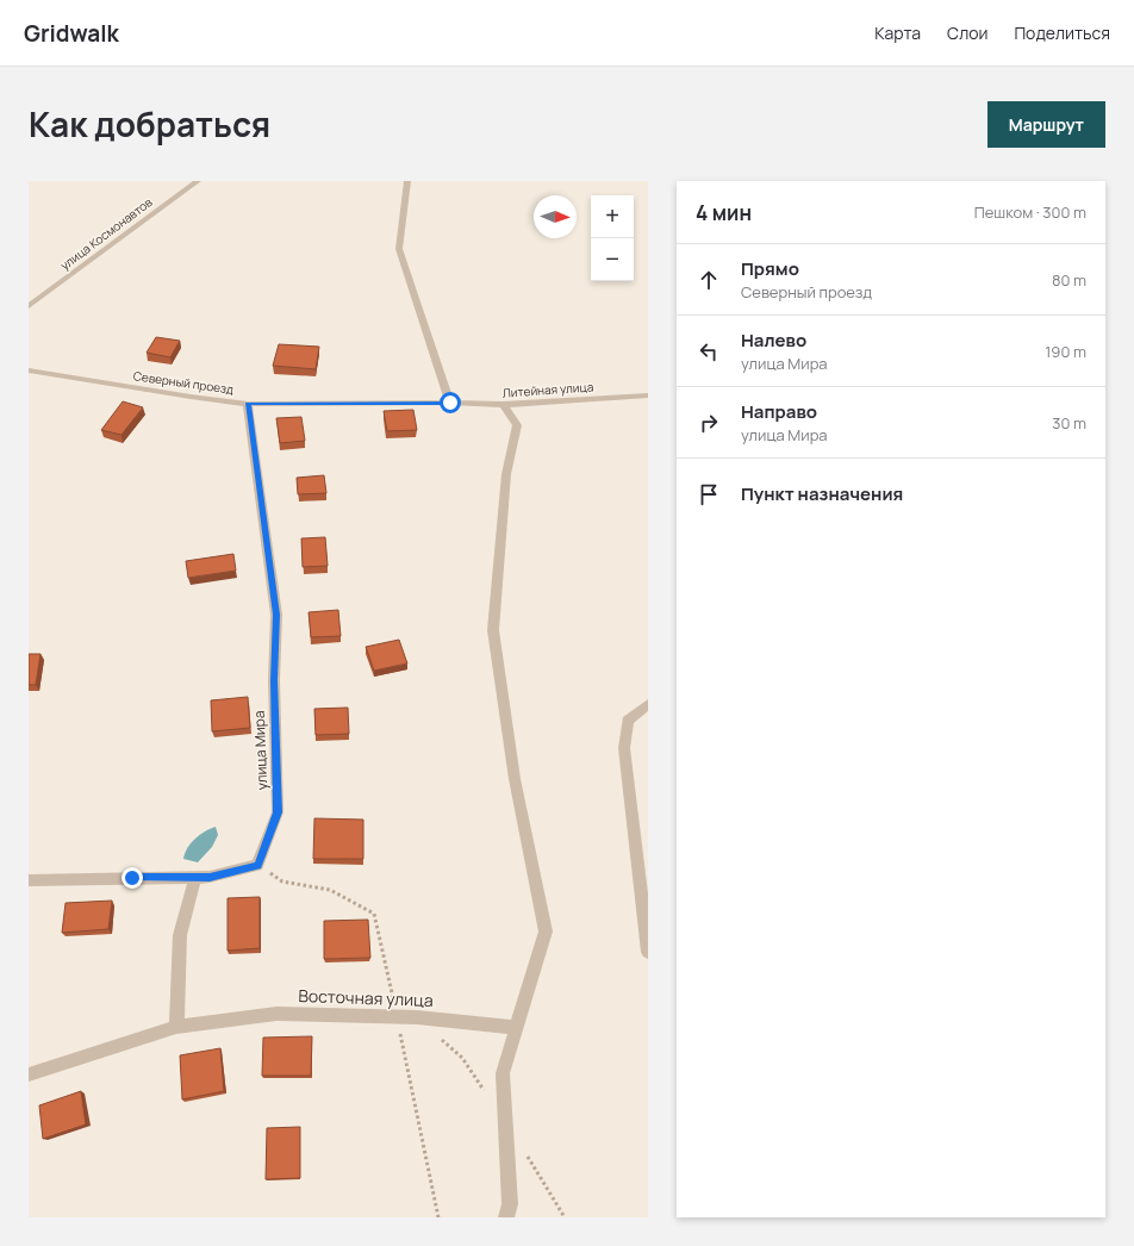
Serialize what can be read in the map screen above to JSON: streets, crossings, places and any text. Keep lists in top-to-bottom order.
{
  "streets": {
    "street": [
      "улица Космонавтов",
      "Северный проезд",
      "Литейная улица",
      "улица Мира",
      "Восточная улица"
    ]
  },
  "crossings": [
    ["Северный проезд", "Литейная улица"],
    ["Северный проезд", "улица Мира"]
  ],
  "north": "right",
  "page": {
    "header": "Gridwalk",
    "nav": ["Карта", "Слои", "Поделиться"],
    "title": "Как добраться",
    "buttons": "Маршрут",
    "heading": ["4 мин", "Пешком · 300 m"],
    "map_buttons": ["+", "−"],
    "list": [
      ["Прямо", "Северный проезд", "80 m"],
      ["Налево", "улица Мира", "190 m"],
      ["Направо", "улица Мира", "30 m"],
      "Пункт назначения"
    ]
  }
}
